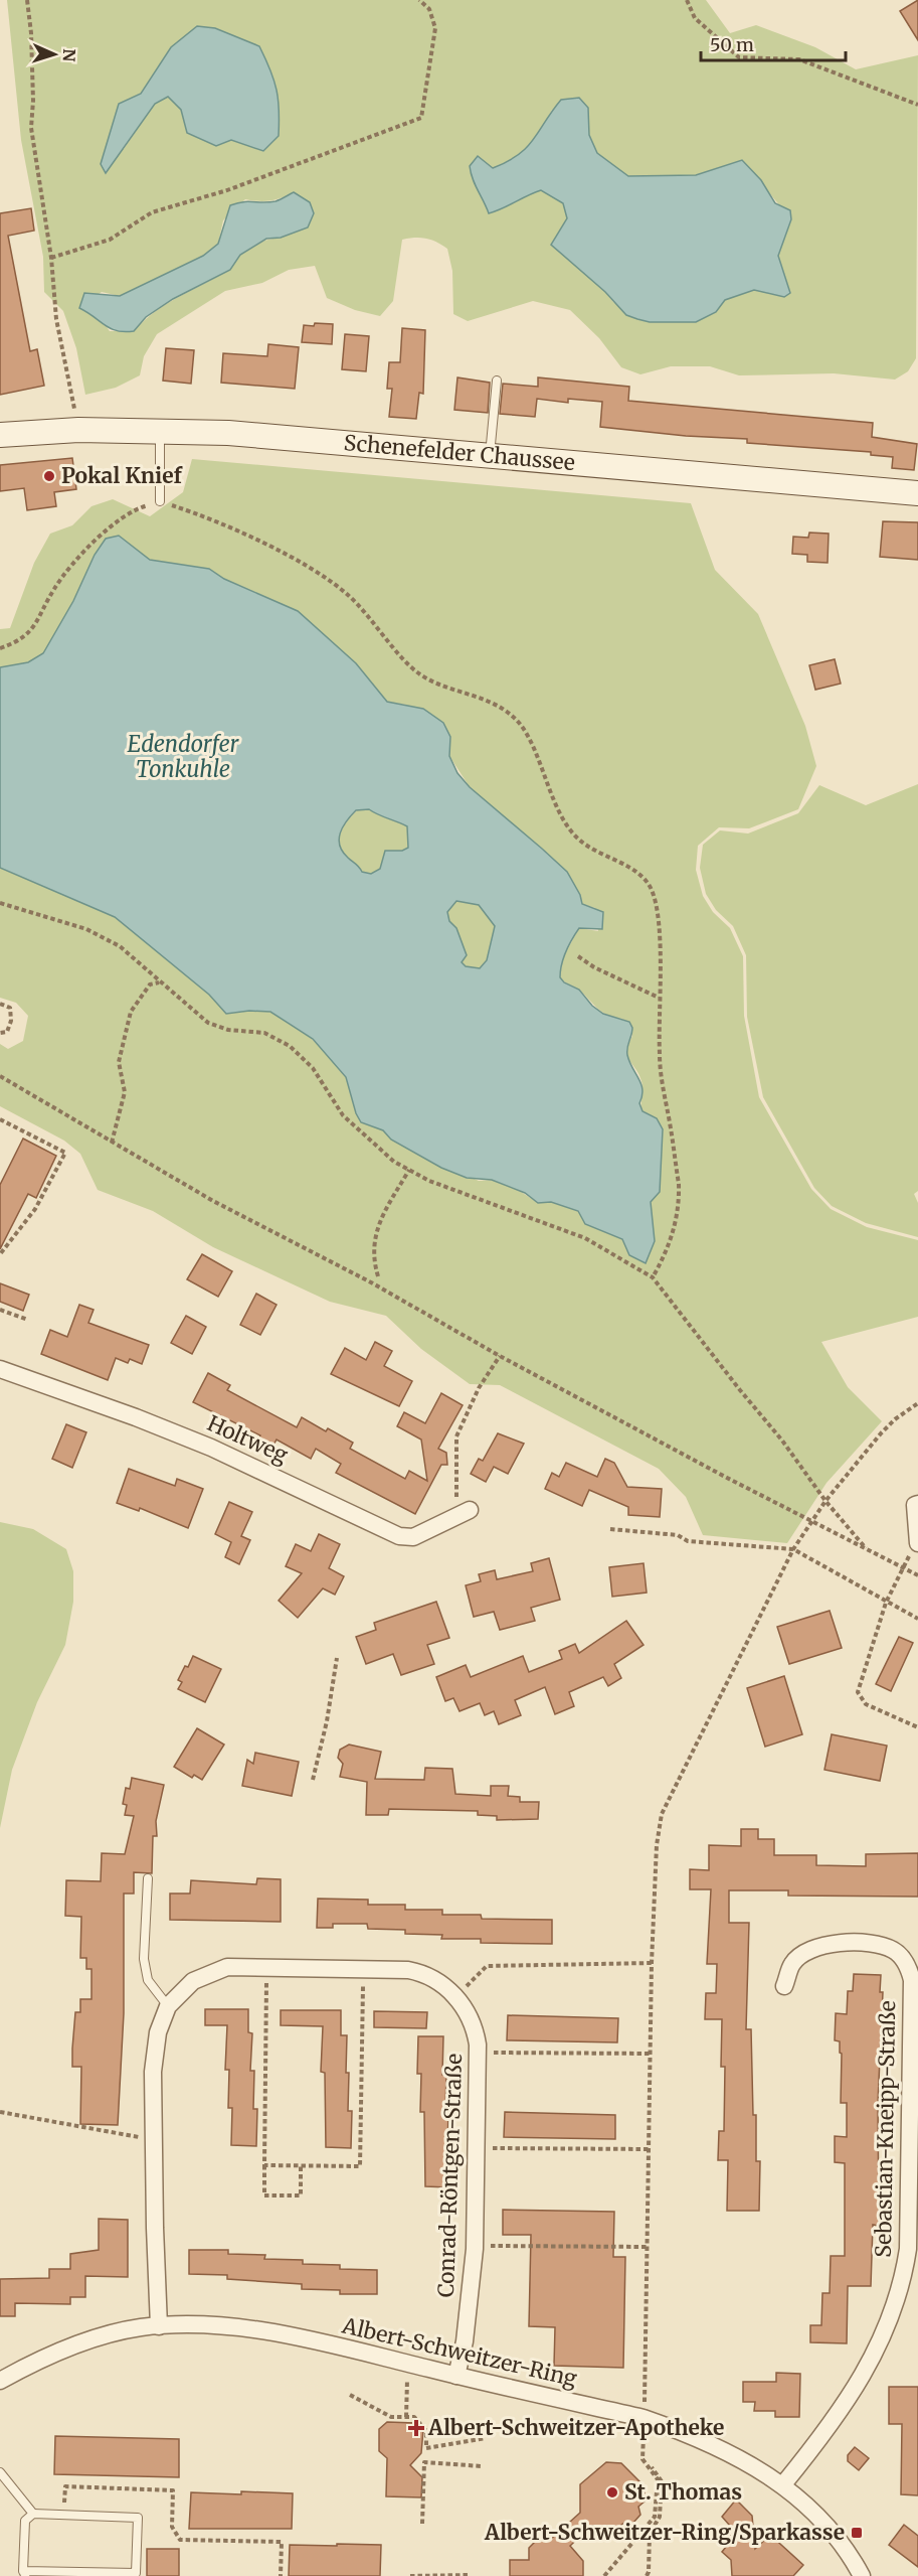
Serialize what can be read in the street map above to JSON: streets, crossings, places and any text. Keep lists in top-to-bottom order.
{
  "streets": {
    "street": [
      "Schenefelder Chaussee",
      "Holtweg",
      "Sebastian-Kneipp-Straße",
      "Conrad-Röntgen-Straße",
      "Albert-Schweitzer-Ring"
    ]
  },
  "crossings": [
    ["Sebastian-Kneipp-Straße", "Albert-Schweitzer-Ring"],
    ["Conrad-Röntgen-Straße", "Albert-Schweitzer-Ring"]
  ],
  "water": ["Edendorfer Tonkuhle"],
  "places": {
    "other": ["Pokal Knief", "St. Thomas"],
    "health": ["Albert-Schweitzer-Apotheke"],
    "transit": ["Albert-Schweitzer-Ring/Sparkasse"]
  },
  "scale_bar": "50 m",
  "north": "right"
}
